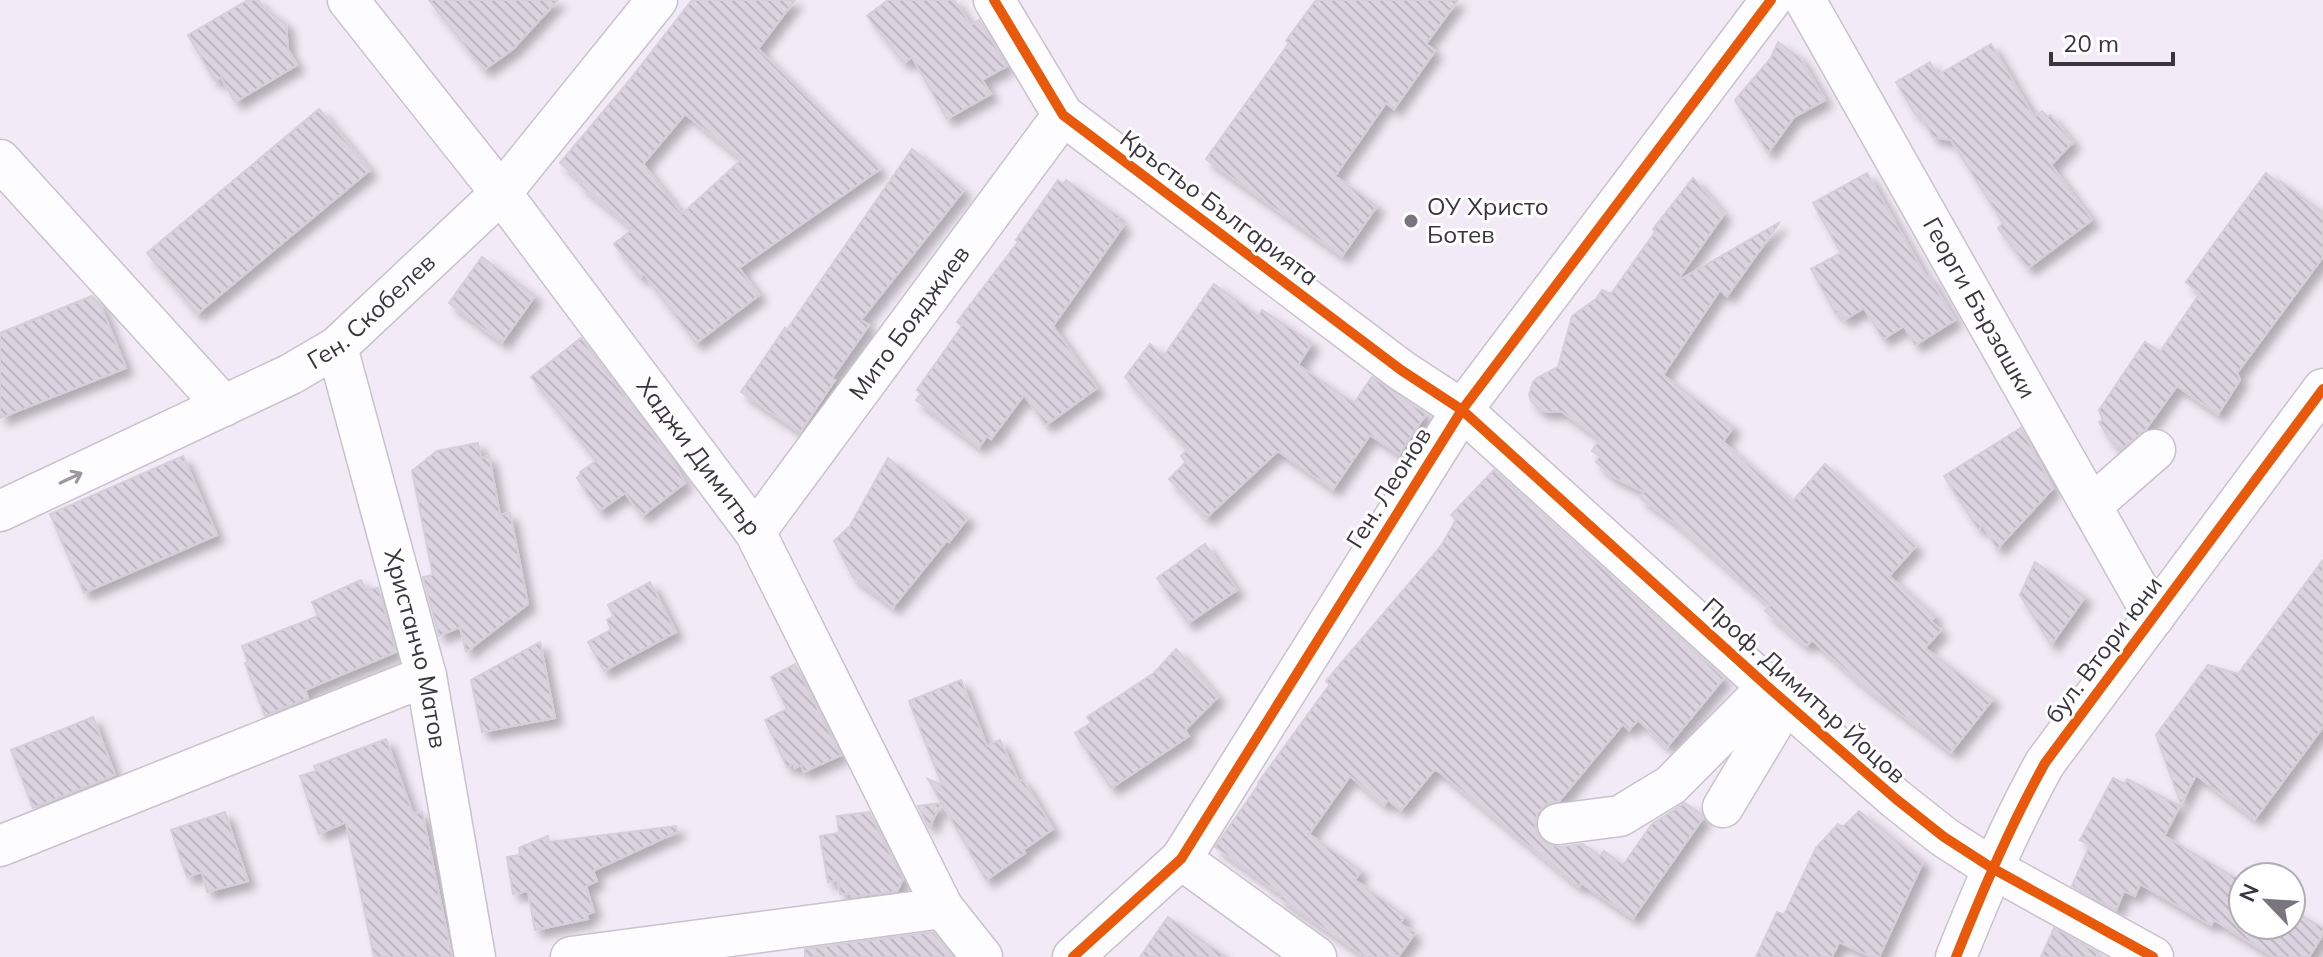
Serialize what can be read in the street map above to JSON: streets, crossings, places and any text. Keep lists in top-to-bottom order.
{
  "streets": {
    "street": [
      "Кръстьо Българията",
      "Георги Бързашки",
      "Ген. Скобелев",
      "Мито Бояджиев",
      "Хаджи Димитър",
      "Ген. Леонов",
      "Христанчо Матов",
      "бул. Втори юни",
      "Проф. Димитър Йоцов"
    ]
  },
  "crossings": [
    ["Кръстьо Българията", "Мито Бояджиев"],
    ["Кръстьо Българията", "Ген. Леонов"],
    ["Кръстьо Българията", "Проф. Димитър Йоцов"],
    ["Георги Бързашки", "бул. Втори юни"],
    ["Ген. Скобелев", "Хаджи Димитър"],
    ["Ген. Скобелев", "Христанчо Матов"],
    ["Мито Бояджиев", "Хаджи Димитър"],
    ["Ген. Леонов", "Проф. Димитър Йоцов"],
    ["бул. Втори юни", "Проф. Димитър Йоцов"]
  ],
  "places": ["ОУ Христо Ботев"],
  "scale_bar": "20 m",
  "north": "top left"
}
